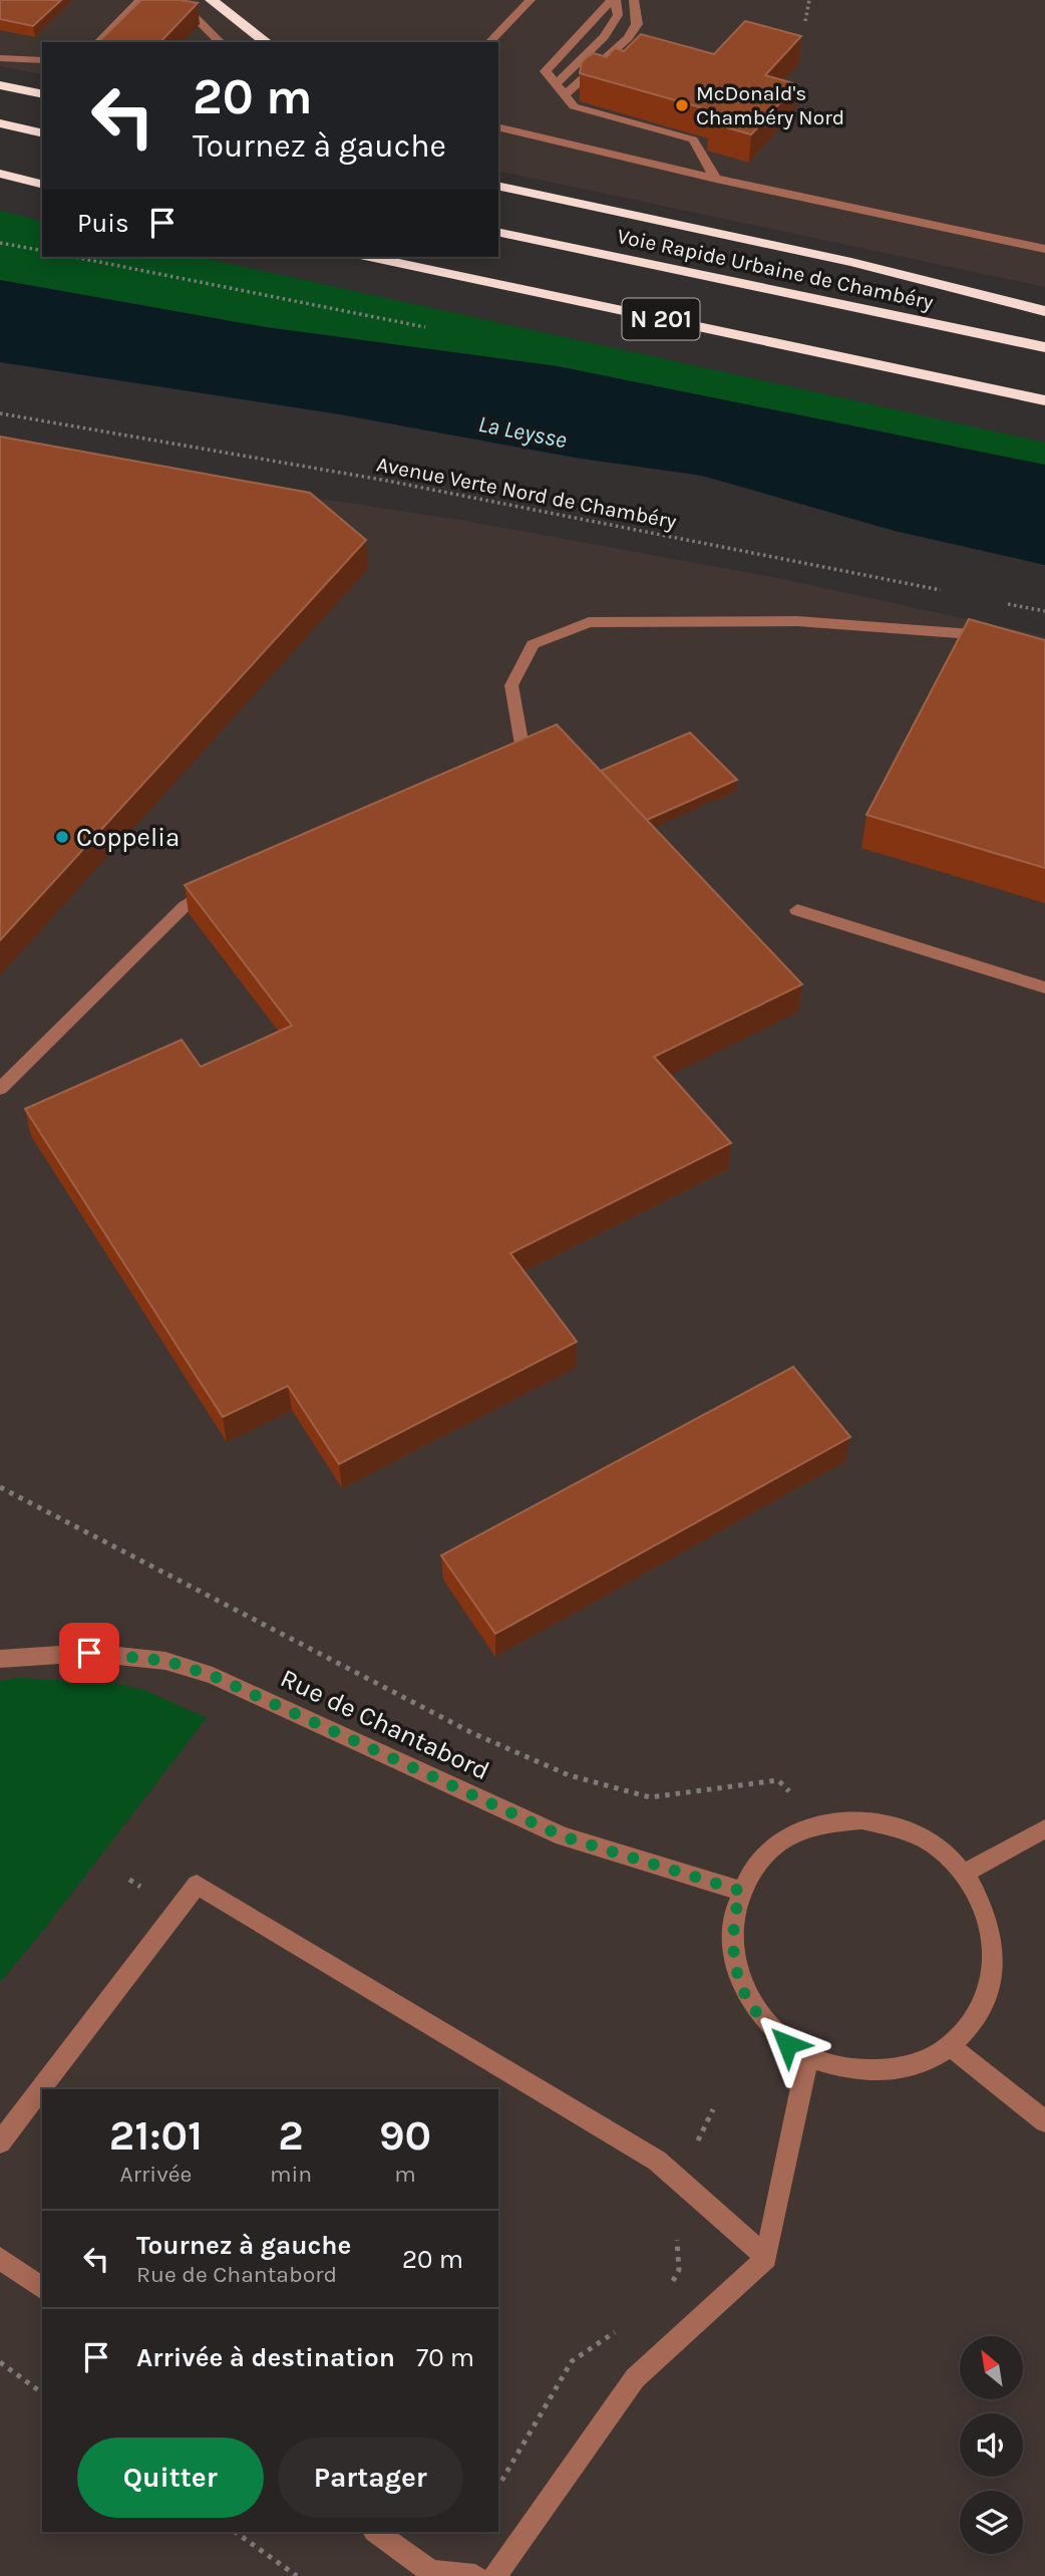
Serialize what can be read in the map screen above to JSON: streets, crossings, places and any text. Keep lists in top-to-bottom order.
{
  "streets": {
    "highway": ["Voie Rapide Urbaine de Chambéry", "N 201"],
    "street": ["Rue de Chantabord"],
    "path": ["Avenue Verte Nord de Chambéry"]
  },
  "water": ["La Leysse"],
  "places": ["McDonald's Chambéry Nord", "Coppelia"],
  "north": "top left",
  "page": {
    "turn": ["20 m", "Tournez à gauche"],
    "then": "Puis",
    "eta": [
      "21:01",
      "Arrivée",
      "2",
      "min",
      "90",
      "m"
    ],
    "list": [
      {
        "name": "Tournez à gauche",
        "note": "Rue de Chantabord",
        "value": "20 m"
      },
      {
        "name": "Arrivée à destination",
        "value": "70 m"
      }
    ],
    "buttons": ["Quitter", "Partager"]
  }
}
